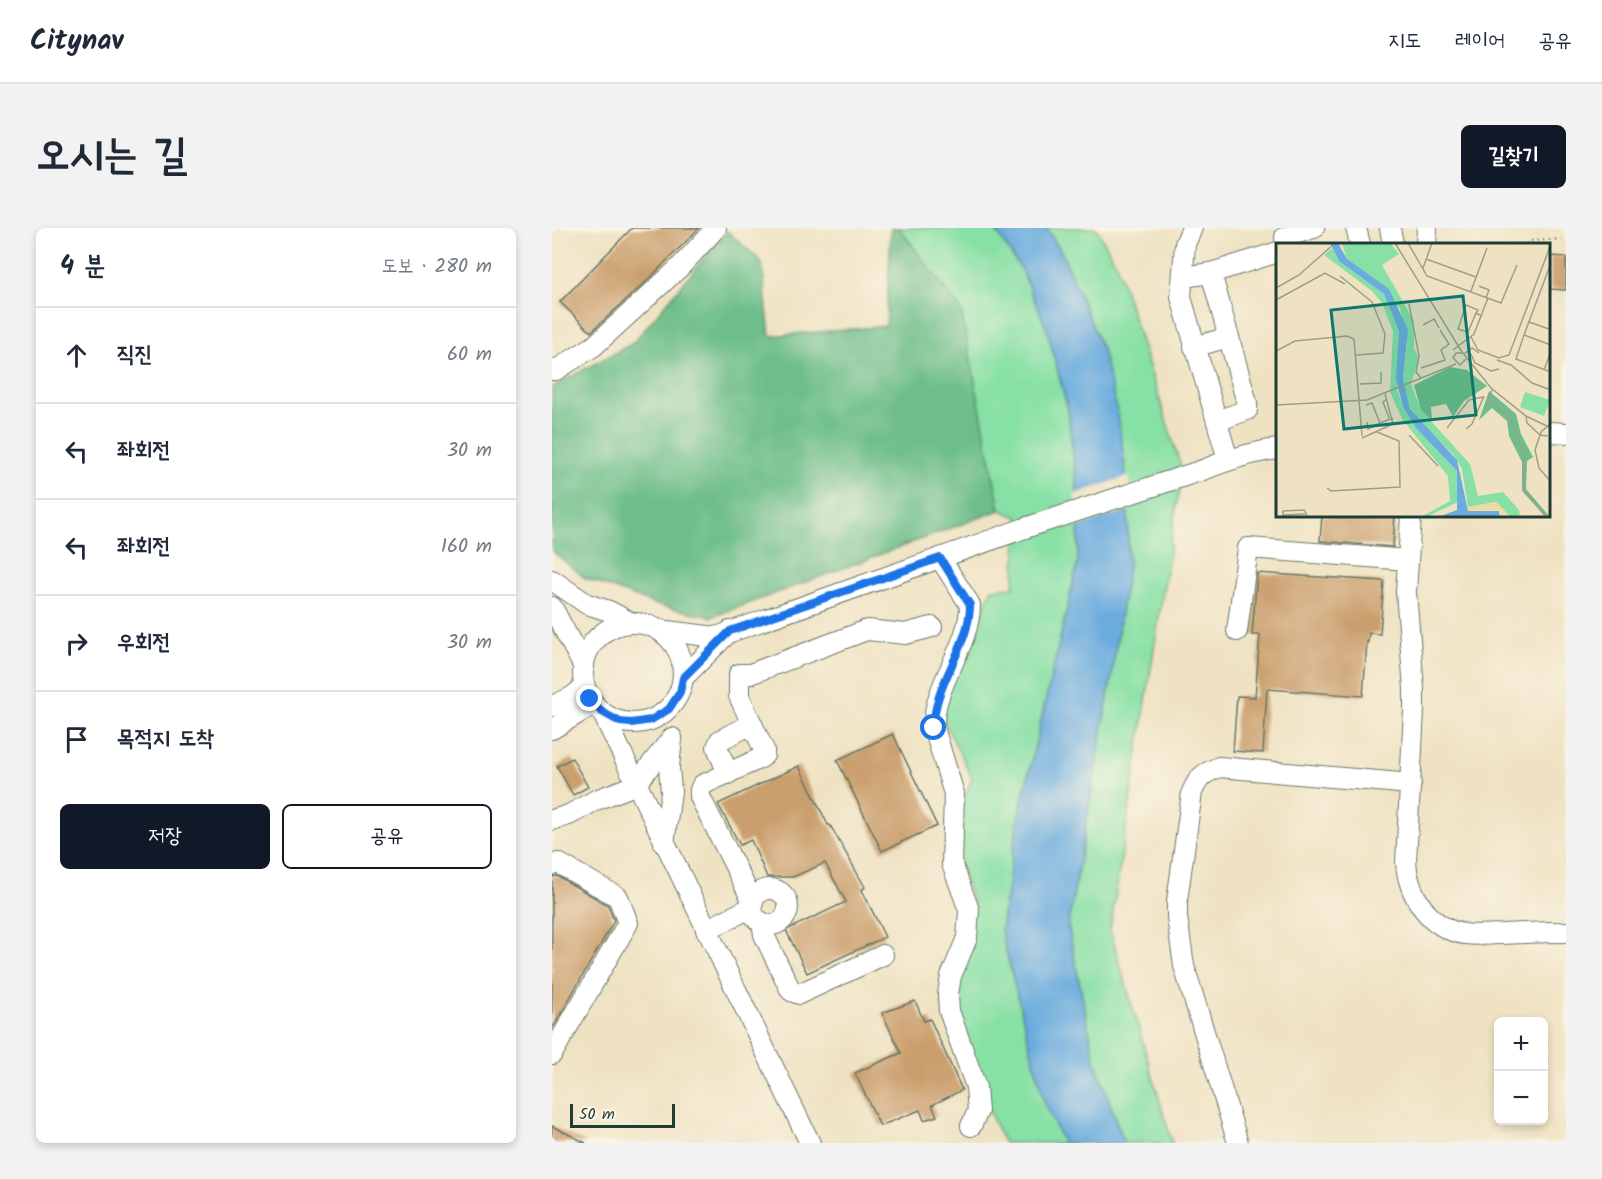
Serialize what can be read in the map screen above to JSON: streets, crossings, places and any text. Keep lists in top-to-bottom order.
{
  "scale_bar": "50 m",
  "page": {
    "header": "Citynav",
    "nav": ["지도", "레이어", "공유"],
    "title": "오시는 길",
    "buttons": [
      "길찾기",
      ["저장", "공유"]
    ],
    "heading": ["4 분", "도보 · 280 m"],
    "list": [
      ["직진", "60 m"],
      ["좌회전", "30 m"],
      ["좌회전", "160 m"],
      ["우회전", "30 m"],
      "목적지 도착"
    ],
    "map_buttons": ["+", "−"],
    "scale": "50 m"
  }
}
